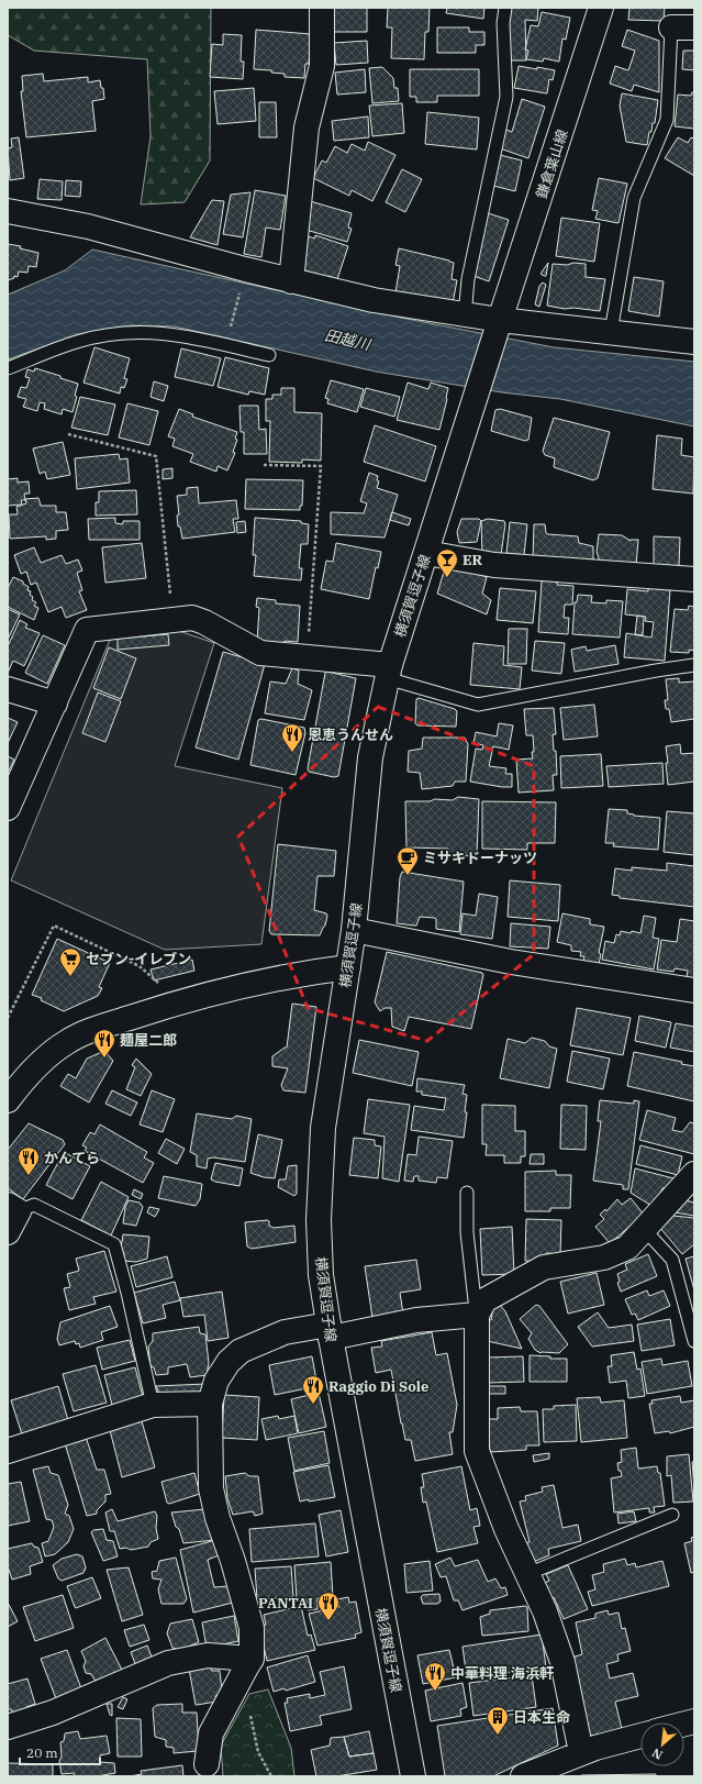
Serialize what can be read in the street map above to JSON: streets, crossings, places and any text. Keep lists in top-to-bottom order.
{
  "streets": {
    "street": ["鎌倉葉山線", "横須賀逗子線"]
  },
  "crossings": [
    ["鎌倉葉山線", "横須賀逗子線"]
  ],
  "water": ["田越川"],
  "places": {
    "bar": ["ER"],
    "restaurant": [
      "恩恵うんせん",
      "麺屋二郎",
      "かんてら",
      "Raggio Di Sole",
      "PANTAI",
      "中華料理 海浜軒"
    ],
    "cafe": ["ミサキドーナッツ"],
    "supermarket": ["セブン-イレブン"],
    "building": ["日本生命"]
  },
  "scale_bar": "20 m",
  "north": "bottom left"
}
